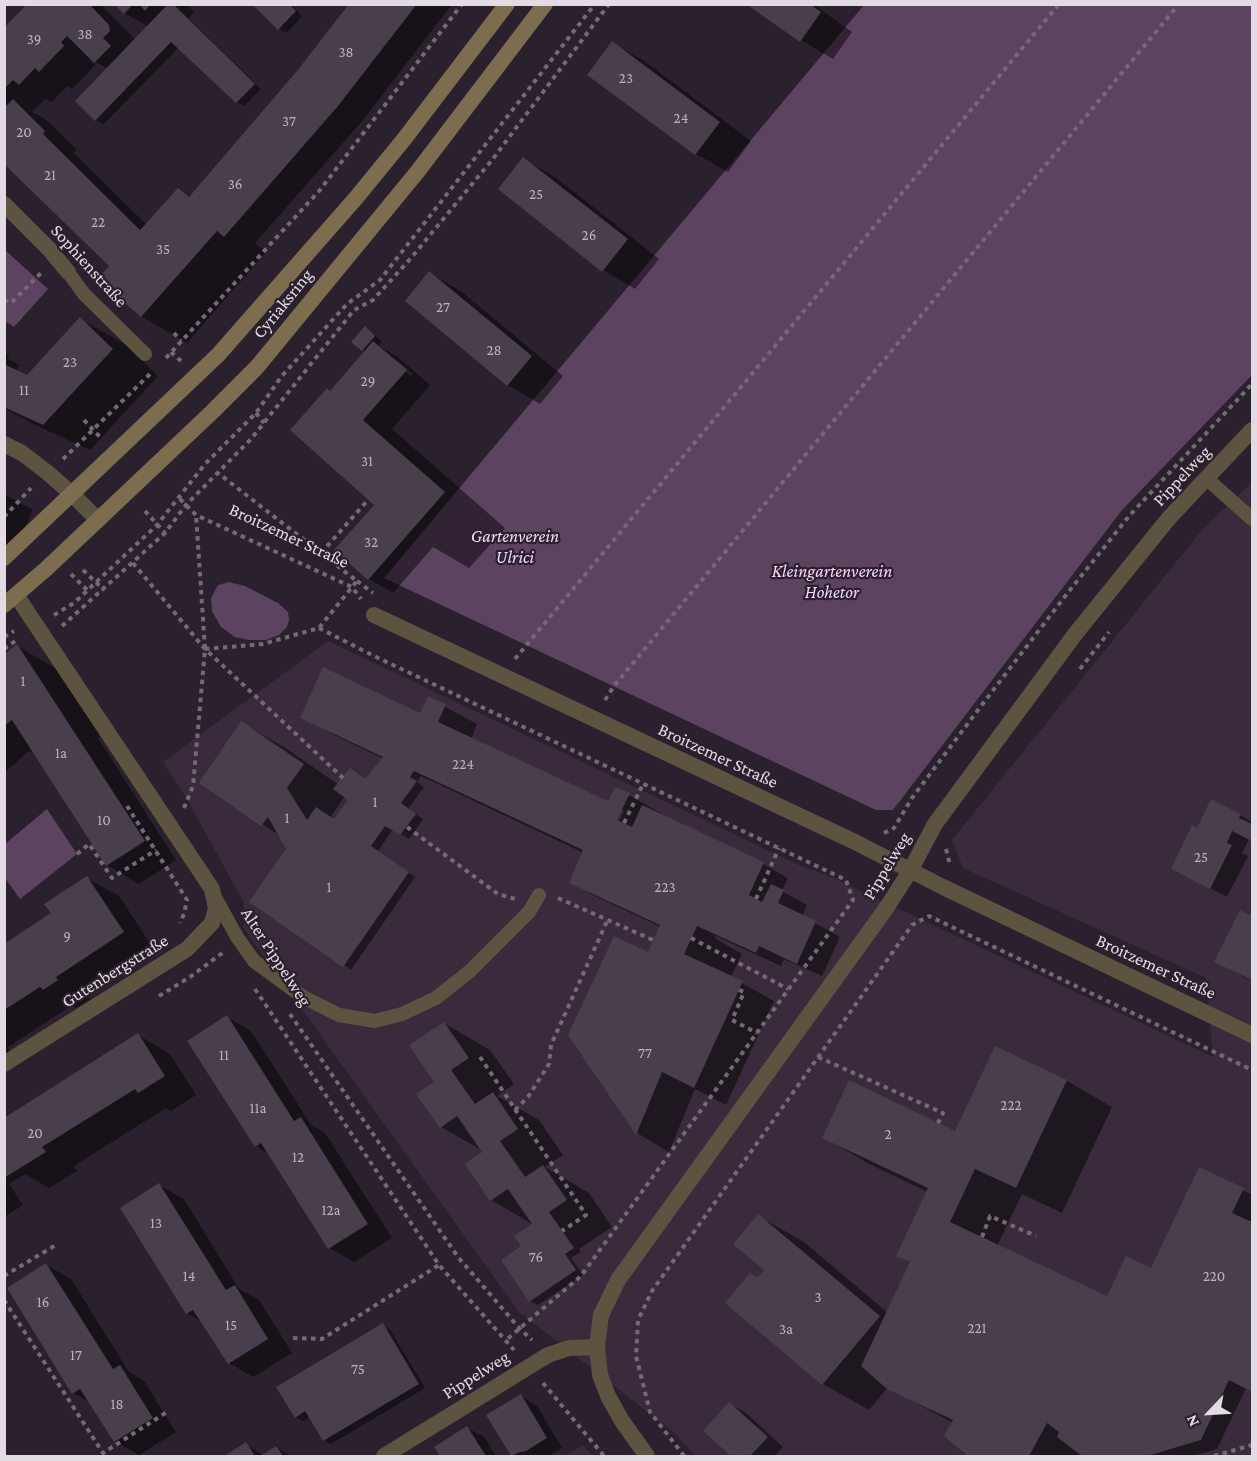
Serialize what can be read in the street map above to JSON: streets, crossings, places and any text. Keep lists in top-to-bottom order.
{
  "streets": {
    "main road": ["Cyriaksring"],
    "street": [
      "Sophienstraße",
      "Pippelweg",
      "Broitzemer Straße",
      "Alter Pippelweg",
      "Gutenbergstraße"
    ]
  },
  "crossings": [
    ["Cyriaksring", "Alter Pippelweg"],
    ["Pippelweg", "Broitzemer Straße"],
    ["Alter Pippelweg", "Gutenbergstraße"]
  ],
  "parks": ["Gartenverein Ulrici", "Kleingartenverein Hohetor"],
  "house_numbers": [
    "38",
    "39",
    "38",
    "23",
    "24",
    "37",
    "20",
    "21",
    "36",
    "25",
    "22",
    "26",
    "35",
    "27",
    "28",
    "23",
    "29",
    "11",
    "31",
    "32",
    "1",
    "1a",
    "224",
    "1",
    "1",
    "10",
    "25",
    "1",
    "223",
    "9",
    "77",
    "11",
    "222",
    "11a",
    "20",
    "2",
    "12",
    "12a",
    "13",
    "76",
    "14",
    "220",
    "3",
    "16",
    "15",
    "221",
    "3a",
    "17",
    "75",
    "18"
  ],
  "north": "bottom left"
}
